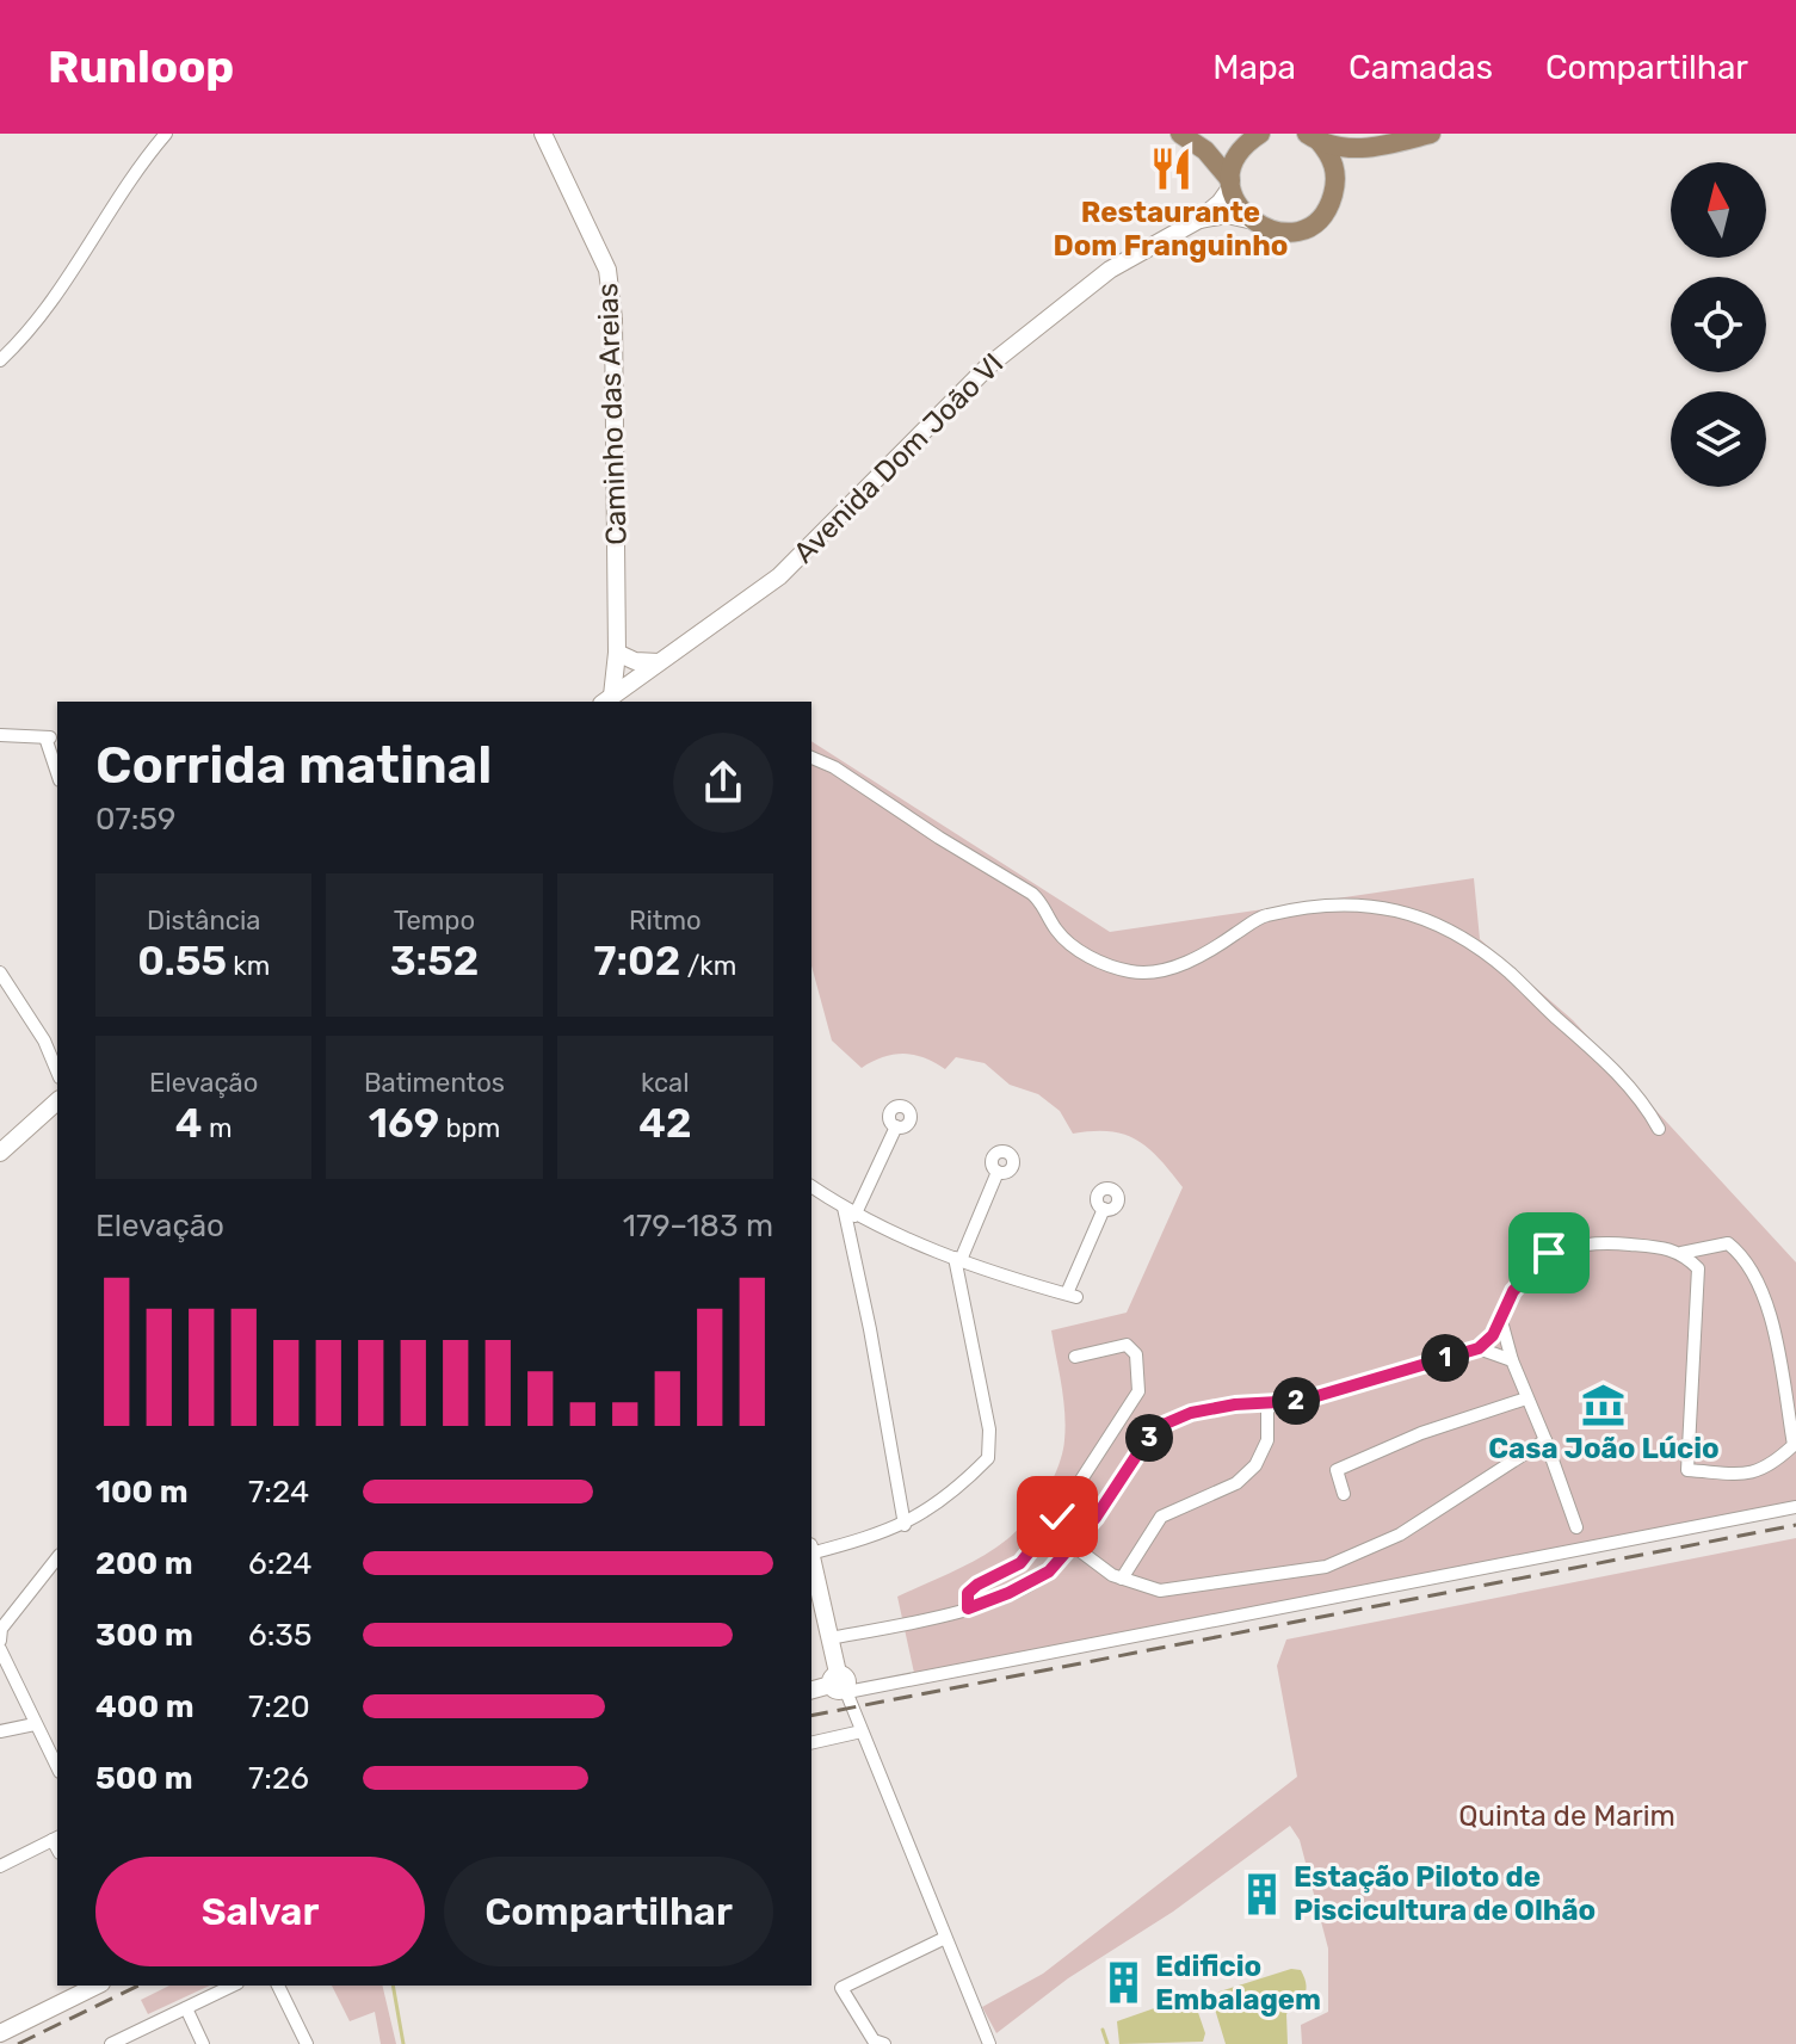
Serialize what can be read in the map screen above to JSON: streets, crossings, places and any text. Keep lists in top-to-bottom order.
{
  "streets": {
    "main road": ["Caminho das Areias", "Avenida Dom João VI"]
  },
  "crossings": [
    ["Caminho das Areias", "Avenida Dom João VI"]
  ],
  "parks": ["Quinta de Marim"],
  "places": {
    "restaurant": ["Restaurante Dom Franguinho"],
    "museum": ["Casa João Lúcio"],
    "building": ["Estação Piloto de Piscicultura de Olhão", "Edificio Embalagem"]
  },
  "north": "top",
  "page": {
    "header": "Runloop",
    "nav": ["Mapa", "Camadas", "Compartilhar"],
    "heading": ["Corrida matinal", "07:59"],
    "stats": [
      ["Distância", "0.55 km"],
      ["Tempo", "3:52"],
      ["Ritmo", "7:02 /km"],
      ["Elevação", "4 m"],
      ["Batimentos", "169 bpm"],
      ["kcal", "42"]
    ],
    "chart": ["Elevação", "179–183 m"],
    "pins": ["1", "2", "3"],
    "list": [
      {
        "name": "100 m",
        "note": "7:24"
      },
      {
        "name": "200 m",
        "note": "6:24"
      },
      {
        "name": "300 m",
        "note": "6:35"
      },
      {
        "name": "400 m",
        "note": "7:20"
      },
      {
        "name": "500 m",
        "note": "7:26"
      }
    ],
    "buttons": ["Salvar", "Compartilhar"]
  }
}
